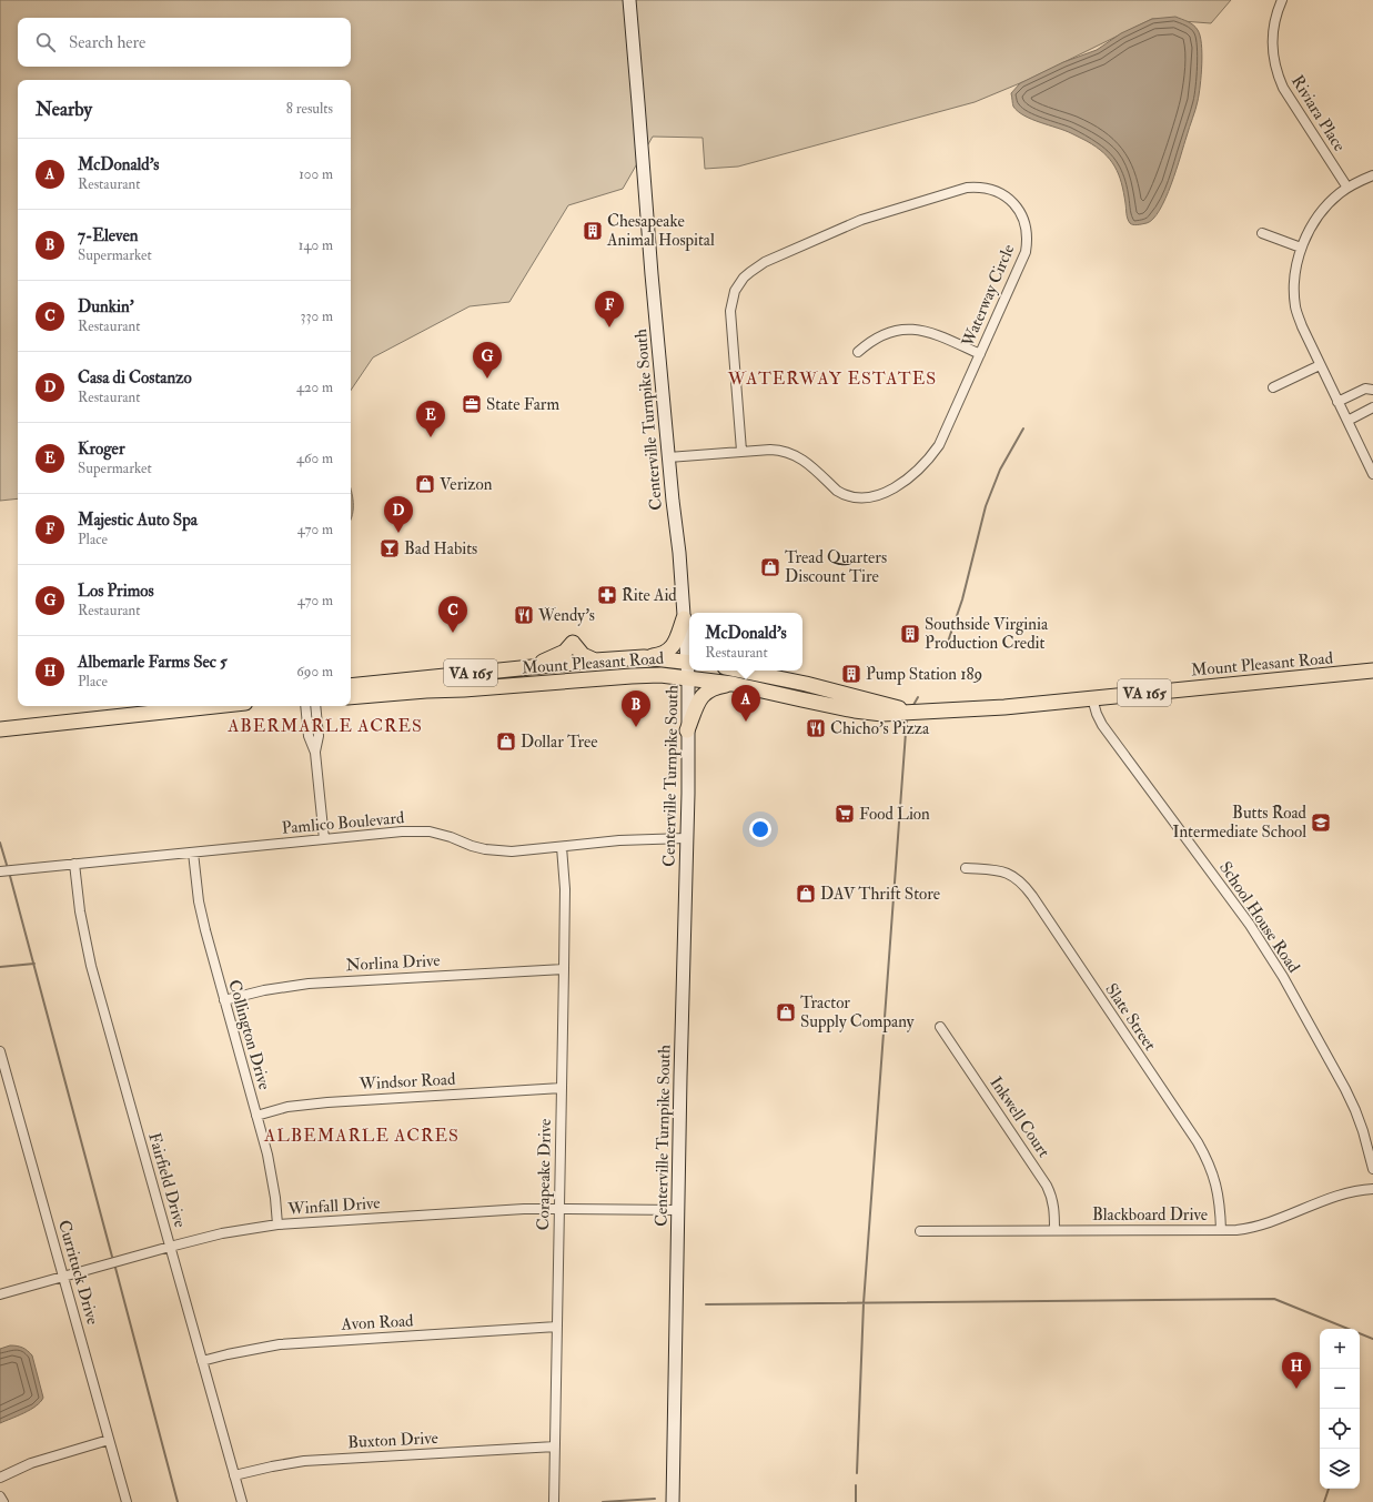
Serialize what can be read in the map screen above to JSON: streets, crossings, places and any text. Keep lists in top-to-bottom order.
{
  "streets": {
    "highway": ["Mount Pleasant Road", "VA 165"],
    "main road": ["Centerville Turnpike South"],
    "street": [
      "Riviara Place",
      "Waterway Circle",
      "Pamlico Boulevard",
      "School House Road",
      "Norlina Drive",
      "Slate Street",
      "Collington Drive",
      "Windsor Road",
      "Inkwell Court",
      "Corapeake Drive",
      "Fairfield Drive",
      "Winfall Drive",
      "Blackboard Drive",
      "Currituck Drive",
      "Avon Road",
      "Buxton Drive"
    ]
  },
  "crossings": [
    ["Waterway Circle", "Centerville Turnpike South"],
    ["Centerville Turnpike South", "Mount Pleasant Road"],
    ["Centerville Turnpike South", "Pamlico Boulevard"],
    ["Centerville Turnpike South", "Winfall Drive"],
    ["Mount Pleasant Road", "School House Road"],
    ["Pamlico Boulevard", "Collington Drive"],
    ["Pamlico Boulevard", "Corapeake Drive"],
    ["Pamlico Boulevard", "Fairfield Drive"],
    ["Norlina Drive", "Collington Drive"],
    ["Norlina Drive", "Corapeake Drive"],
    ["Slate Street", "Blackboard Drive"],
    ["Collington Drive", "Windsor Road"],
    ["Collington Drive", "Winfall Drive"],
    ["Windsor Road", "Corapeake Drive"],
    ["Inkwell Court", "Blackboard Drive"],
    ["Corapeake Drive", "Winfall Drive"],
    ["Corapeake Drive", "Avon Road"],
    ["Corapeake Drive", "Buxton Drive"],
    ["Fairfield Drive", "Winfall Drive"],
    ["Fairfield Drive", "Avon Road"],
    ["Fairfield Drive", "Buxton Drive"],
    ["Winfall Drive", "Currituck Drive"]
  ],
  "districts": ["WATERWAY ESTATES", "ABERMARLE ACRES", "ALBEMARLE ACRES"],
  "places": {
    "building": ["Chesapeake Animal Hospital", "Southside Virginia Production Credit", "Pump Station 189"],
    "office": ["State Farm"],
    "shop": [
      "Verizon",
      "Tread Quarters Discount Tire",
      "Dollar Tree",
      "DAV Thrift Store",
      "Tractor Supply Company"
    ],
    "bar": ["Bad Habits"],
    "pharmacy": ["Rite Aid"],
    "restaurant": ["Wendy's", "Chicho's Pizza"],
    "supermarket": ["Food Lion"],
    "school or university": ["Butts Road Intermediate School"]
  },
  "page": {
    "search": "Search here",
    "heading": ["Nearby", "8 results"],
    "list": [
      {
        "mark": "A",
        "name": "McDonald's",
        "note": "Restaurant",
        "value": "100 m"
      },
      {
        "mark": "B",
        "name": "7-Eleven",
        "note": "Supermarket",
        "value": "140 m"
      },
      {
        "mark": "C",
        "name": "Dunkin'",
        "note": "Restaurant",
        "value": "330 m"
      },
      {
        "mark": "D",
        "name": "Casa di Costanzo",
        "note": "Restaurant",
        "value": "420 m"
      },
      {
        "mark": "E",
        "name": "Kroger",
        "note": "Supermarket",
        "value": "460 m"
      },
      {
        "mark": "F",
        "name": "Majestic Auto Spa",
        "note": "Place",
        "value": "470 m"
      },
      {
        "mark": "G",
        "name": "Los Primos",
        "note": "Restaurant",
        "value": "470 m"
      },
      {
        "mark": "H",
        "name": "Albemarle Farms Sec 5",
        "note": "Place",
        "value": "690 m"
      }
    ],
    "pins": [
      "F",
      "G",
      "E",
      "D",
      "C",
      "A",
      "B",
      "H"
    ],
    "popup": ["McDonald's", "Restaurant"],
    "map_buttons": ["+", "−"]
  }
}
